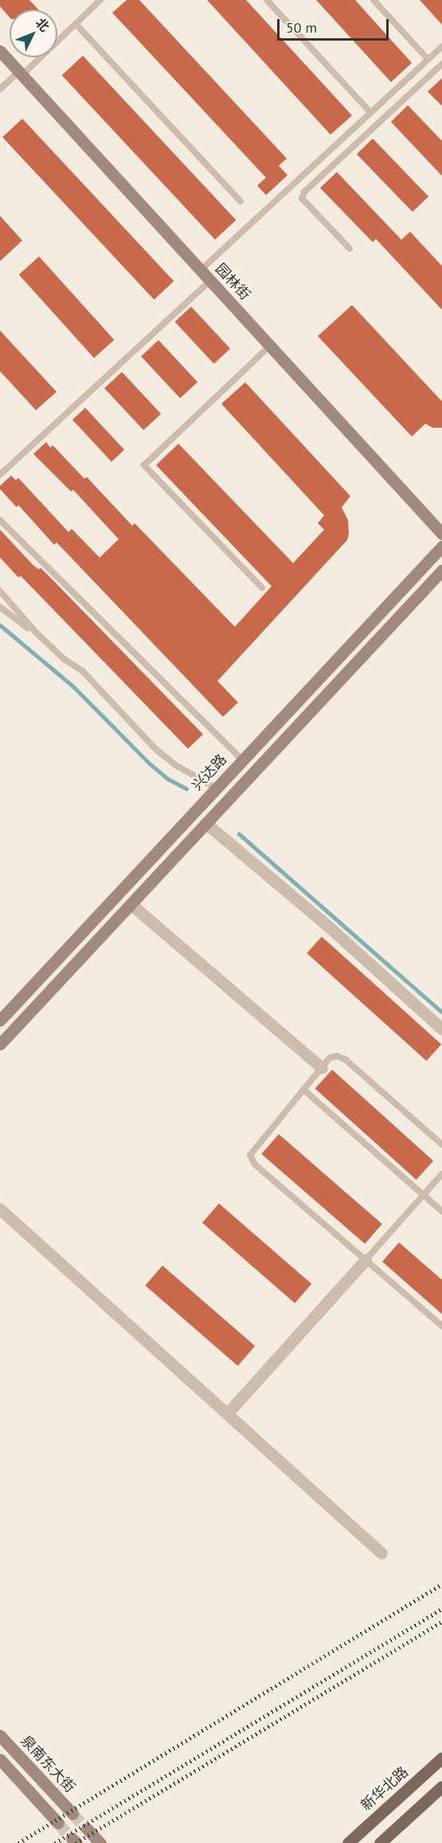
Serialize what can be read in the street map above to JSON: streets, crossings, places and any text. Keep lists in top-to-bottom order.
{
  "streets": {
    "main road": [
      "园林街",
      "兴达路",
      "泉南东大街",
      "新华北路"
    ]
  },
  "scale_bar": "50 m",
  "north": "top right"
}
